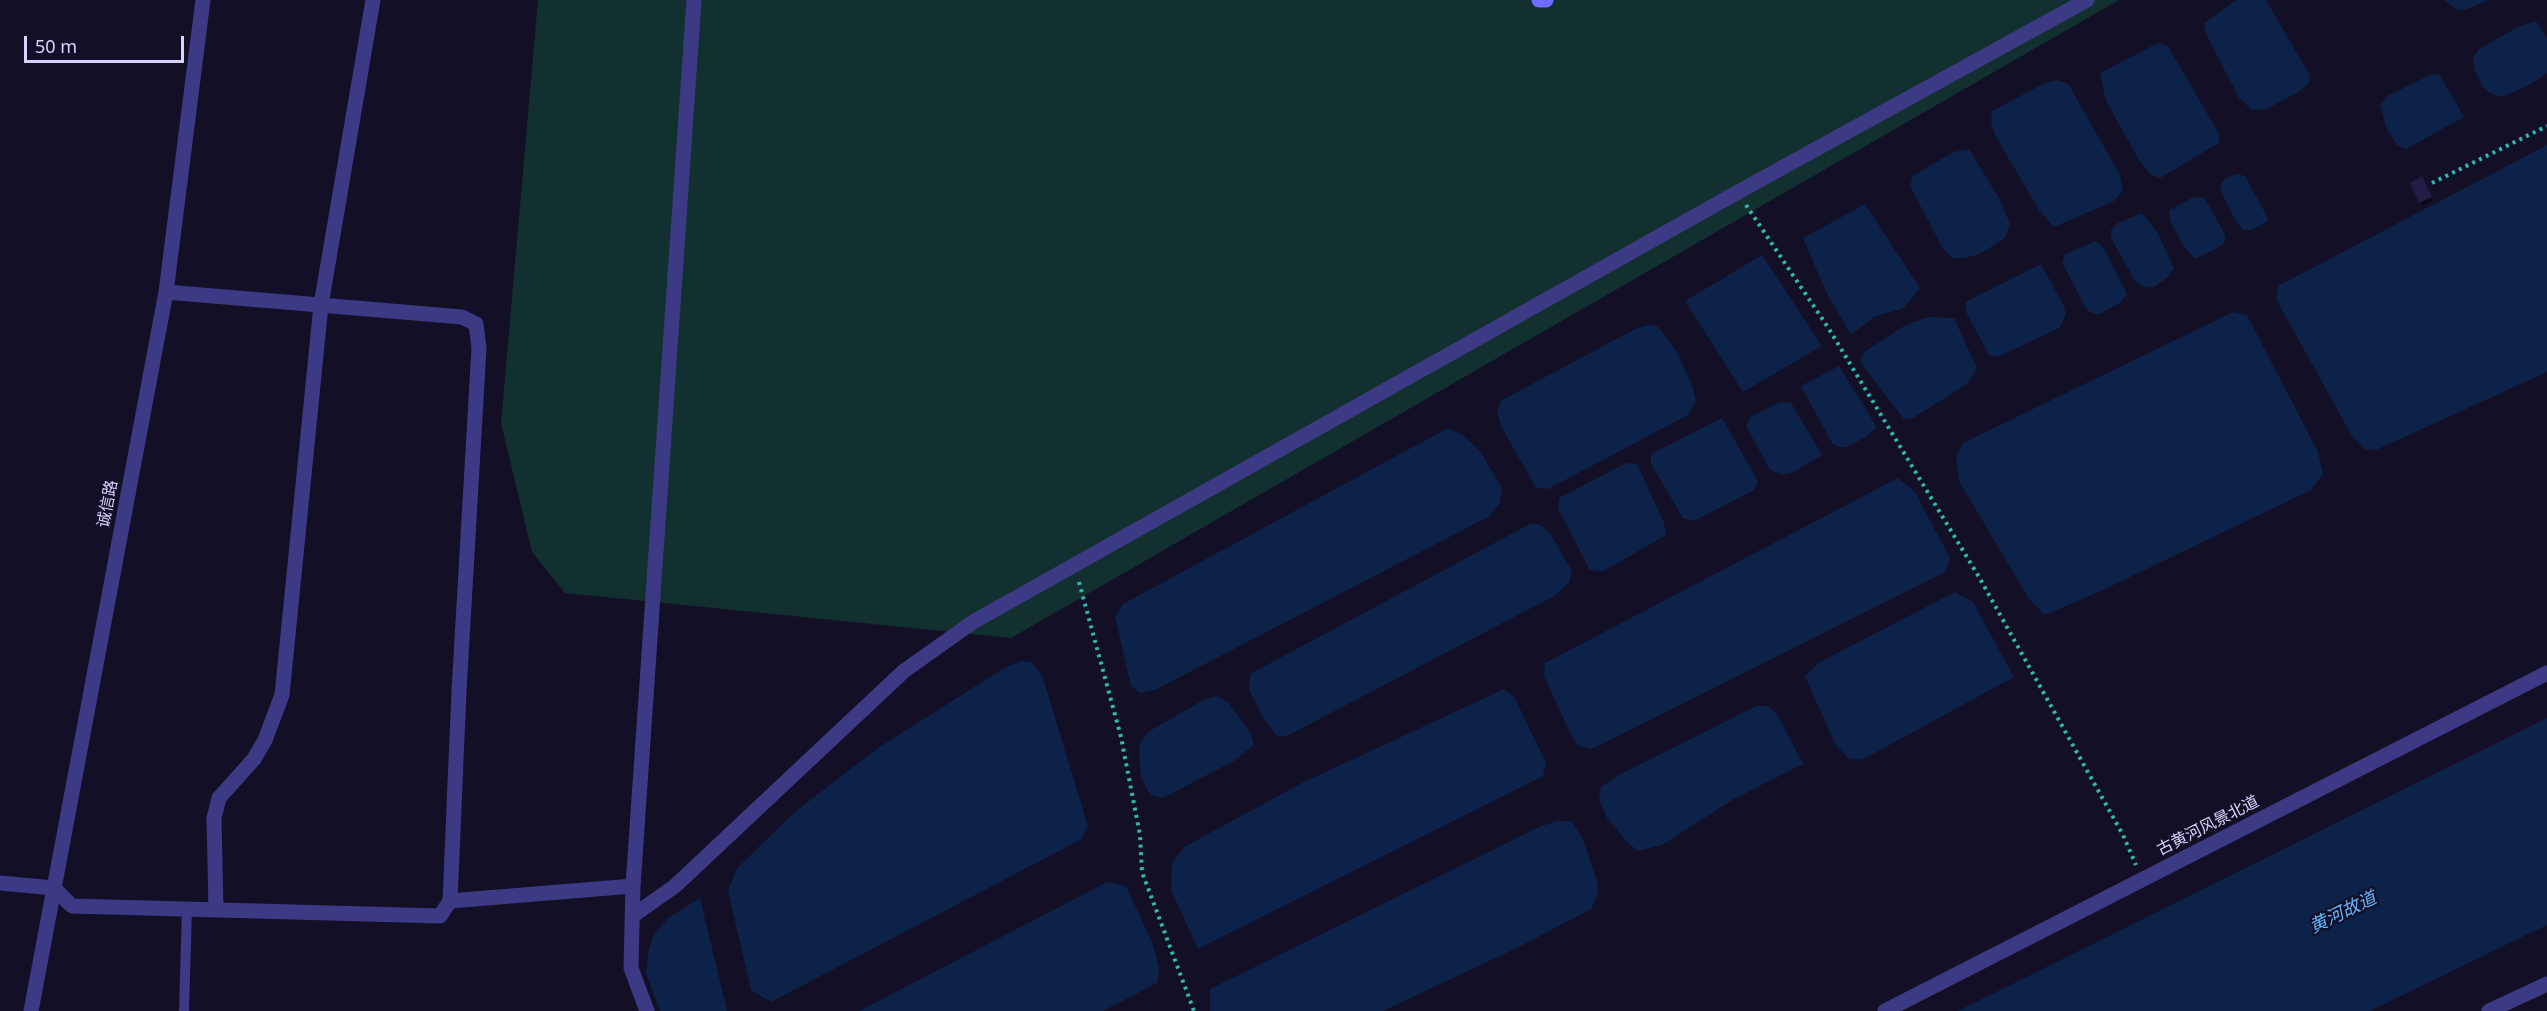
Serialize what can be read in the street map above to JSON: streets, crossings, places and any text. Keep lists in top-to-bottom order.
{
  "streets": {
    "street": ["诚信路", "古黄河风景北道"]
  },
  "water": ["黄河故道"],
  "scale_bar": "50 m"
}
